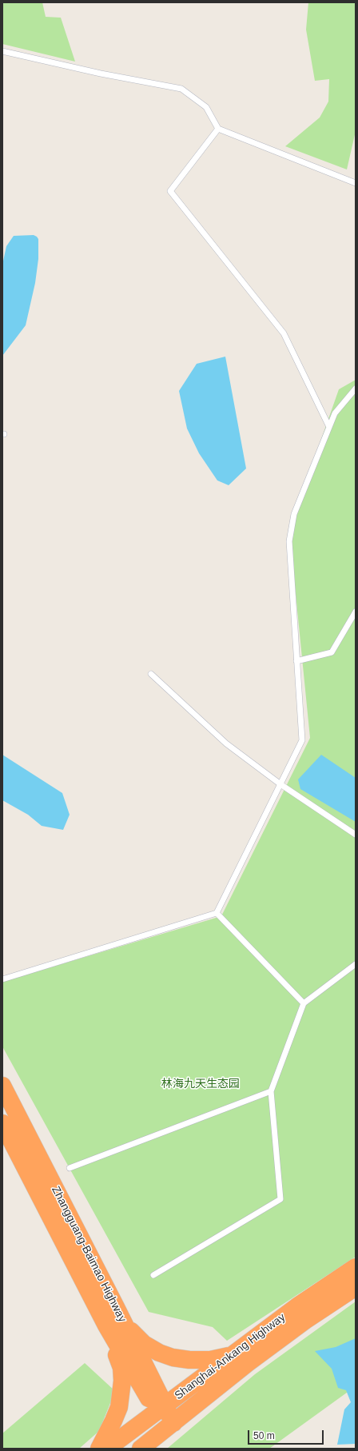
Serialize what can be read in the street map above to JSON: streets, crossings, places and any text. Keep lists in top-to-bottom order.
{
  "streets": {
    "highway": ["Zhangguang-Baimao Highway", "Shanghai-Ankang Highway"]
  },
  "crossings": [
    ["Zhangguang-Baimao Highway", "Shanghai-Ankang Highway"]
  ],
  "parks": ["林海九天生态园"],
  "scale_bar": "50 m"
}
